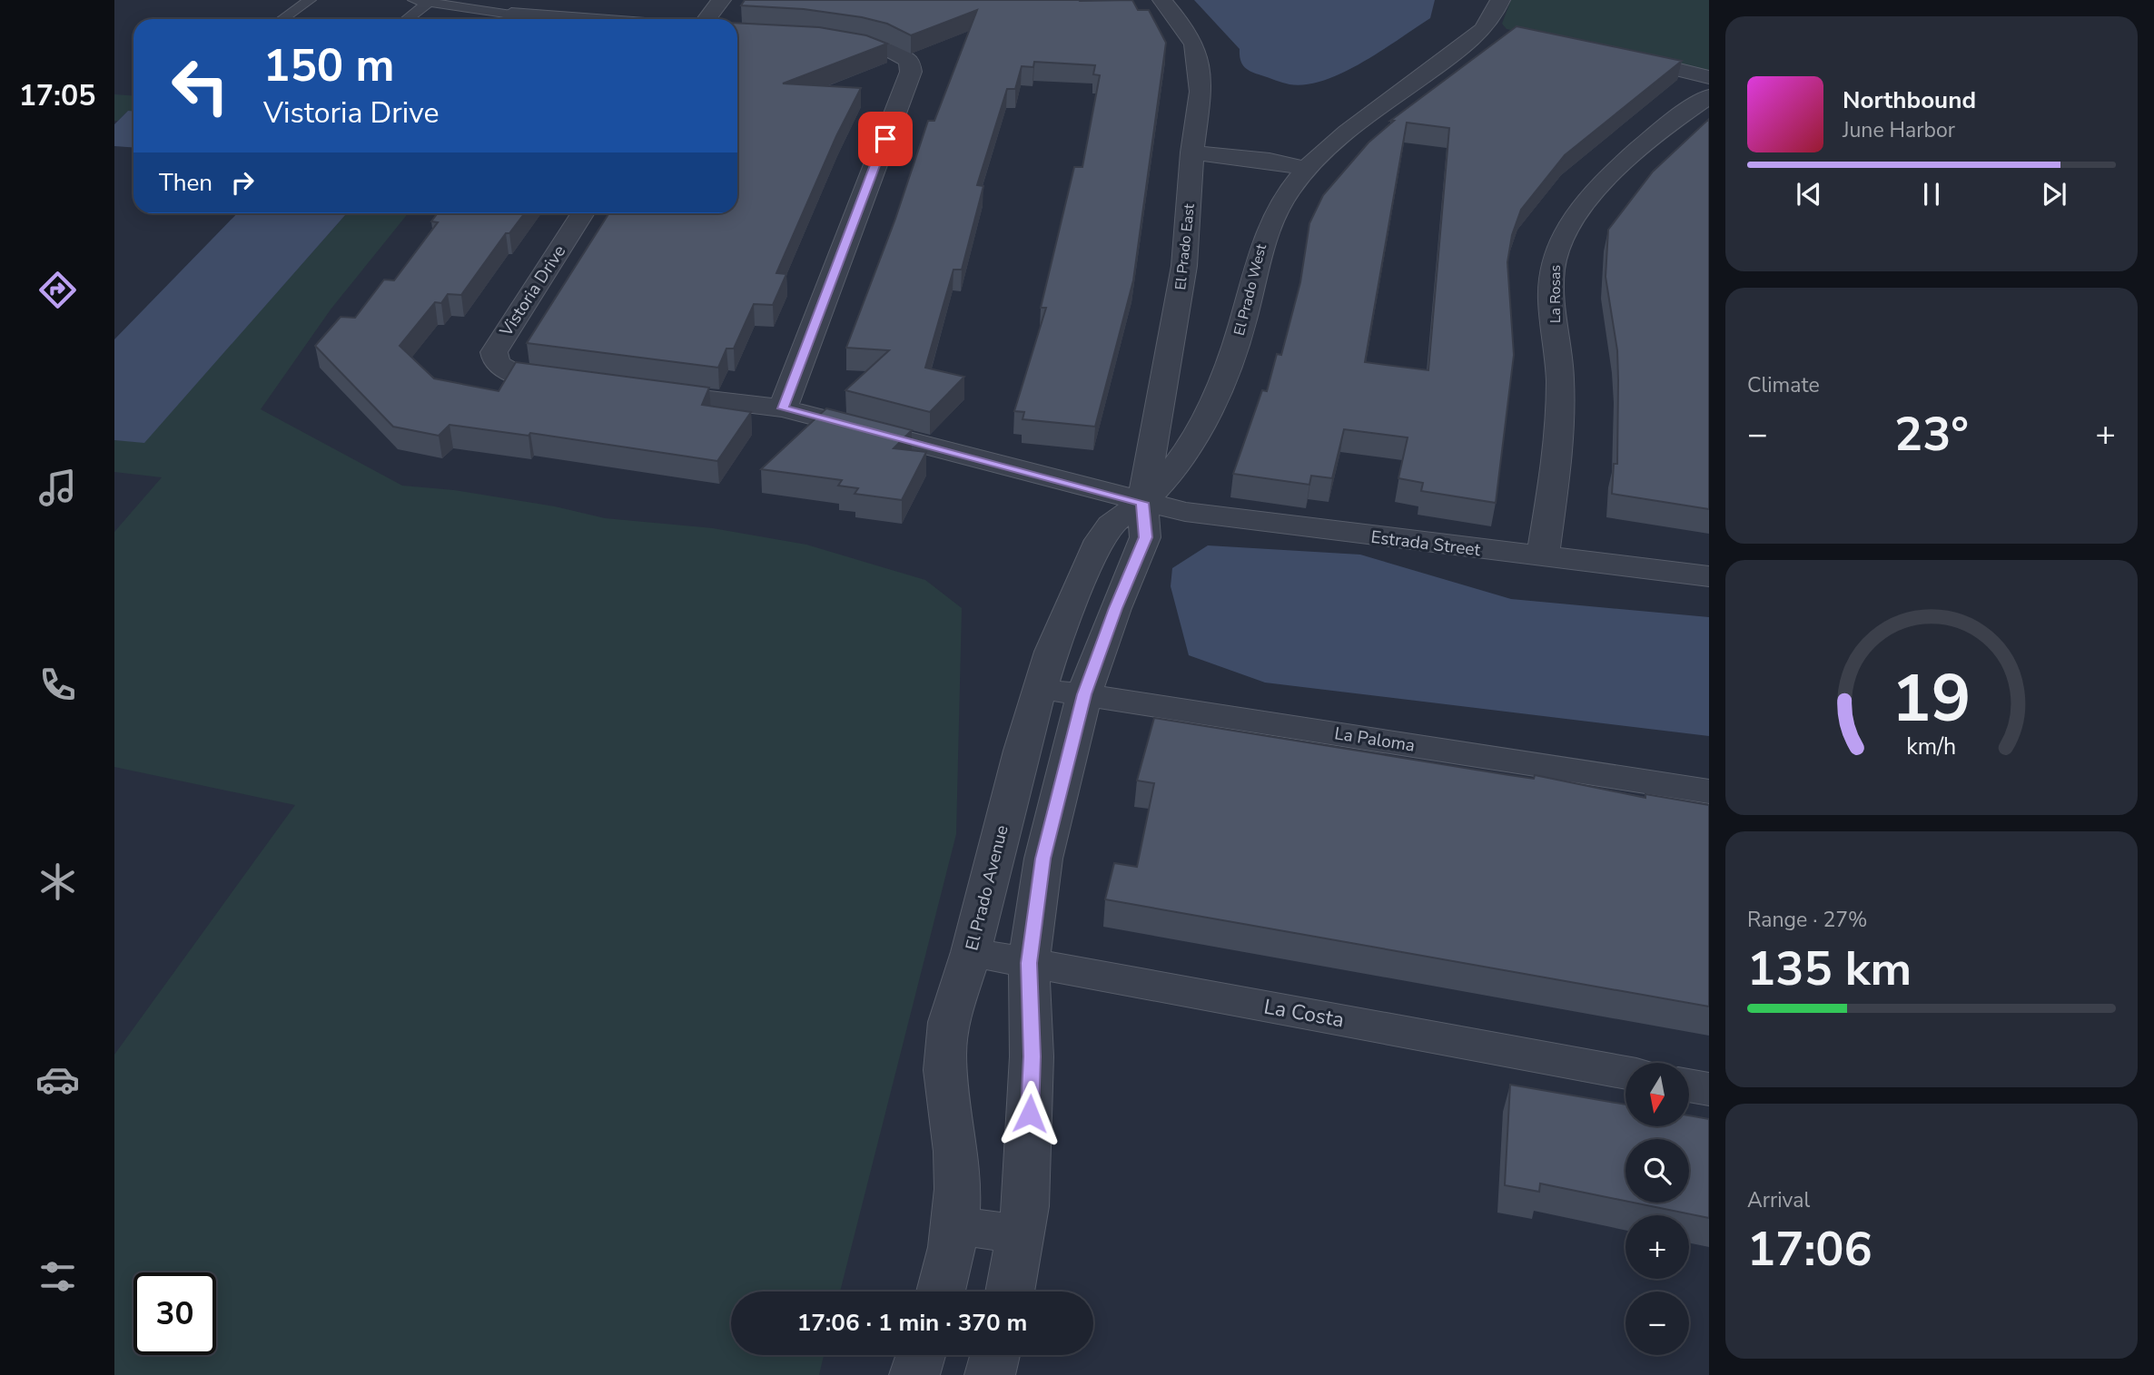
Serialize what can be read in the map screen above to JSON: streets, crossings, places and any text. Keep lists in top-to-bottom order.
{
  "streets": {
    "street": [
      "El Prado East",
      "El Prado West",
      "Vistoria Drive",
      "La Rosas",
      "Estrada Street",
      "La Paloma",
      "El Prado Avenue",
      "La Costa"
    ]
  },
  "crossings": [
    ["El Prado East", "El Prado West"],
    ["El Prado East", "Estrada Street"],
    ["El Prado East", "La Paloma"],
    ["El Prado East", "El Prado Avenue"],
    ["El Prado East", "La Costa"],
    ["El Prado West", "Estrada Street"],
    ["El Prado West", "El Prado Avenue"],
    ["La Rosas", "Estrada Street"],
    ["Estrada Street", "El Prado Avenue"],
    ["La Paloma", "El Prado Avenue"],
    ["El Prado Avenue", "La Costa"]
  ],
  "north": "bottom",
  "page": {
    "tabs": "17:05",
    "turn": ["150 m", "Vistoria Drive"],
    "song": ["Northbound", "June Harbor"],
    "then": "Then",
    "tile": [
      "Climate",
      ["Range · 27%", "135 km"],
      ["Arrival", "17:06"]
    ],
    "heat": ["−", "23°", "+"],
    "map_buttons": ["+", "−"],
    "limit": "30",
    "trip": "17:06 · 1 min · 370 m",
    "gauge": ["19", "km/h"]
  }
}
